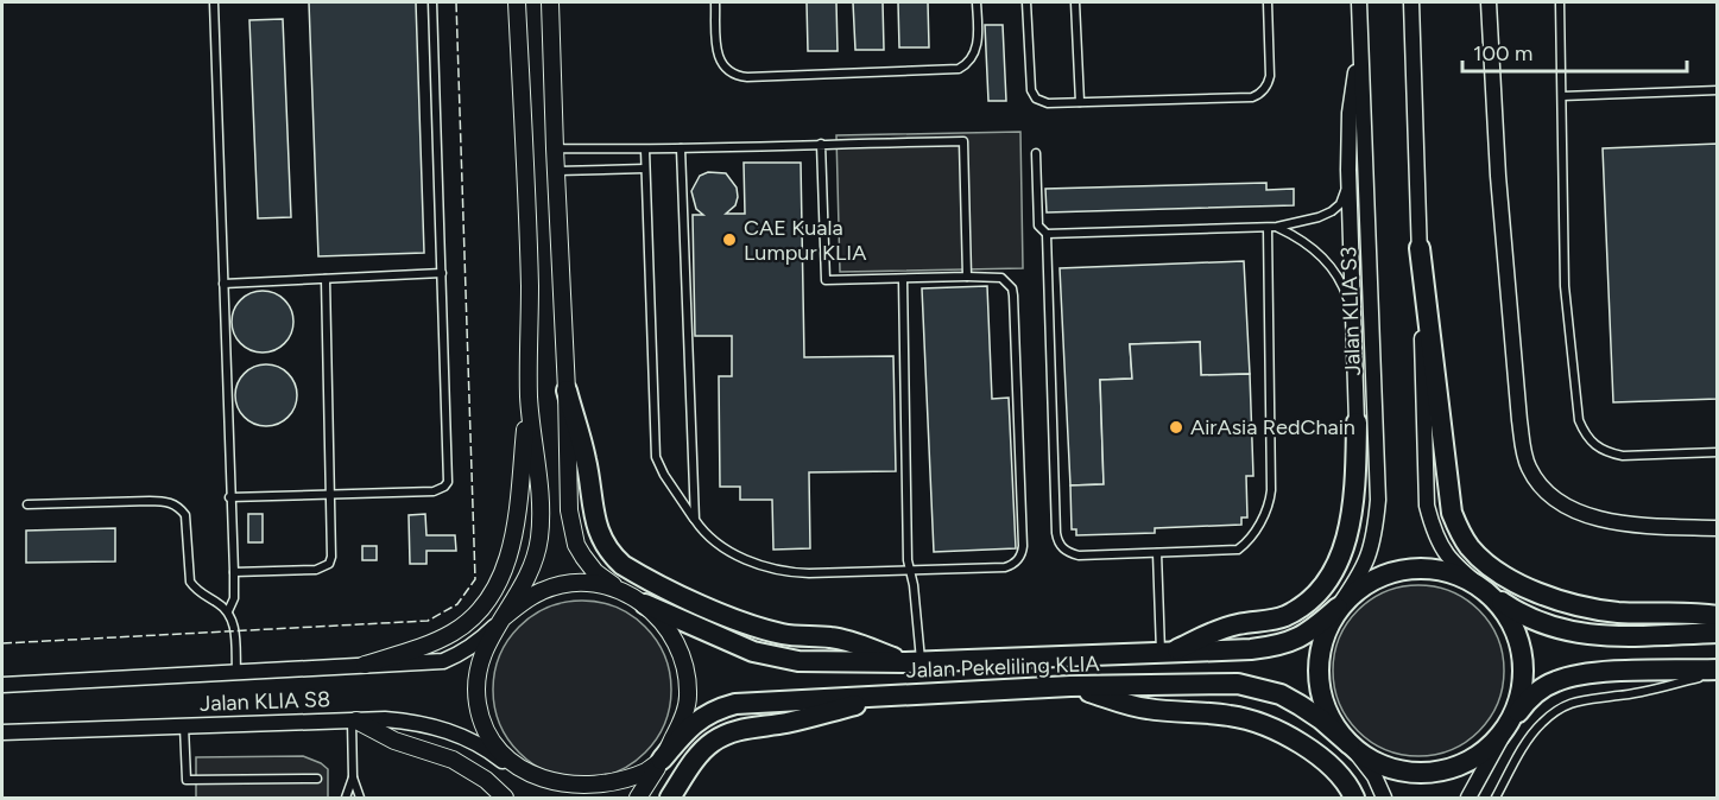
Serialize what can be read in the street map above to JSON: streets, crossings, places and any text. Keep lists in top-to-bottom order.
{
  "streets": {
    "main road": ["Jalan Pekeliling KLIA"],
    "street": ["Jalan KLIA S3", "Jalan KLIA S8"]
  },
  "crossings": [
    ["Jalan KLIA S3", "Jalan Pekeliling KLIA"],
    ["Jalan Pekeliling KLIA", "Jalan KLIA S8"]
  ],
  "places": ["CAE Kuala Lumpur KLIA", "AirAsia RedChain"],
  "scale_bar": "100 m"
}
